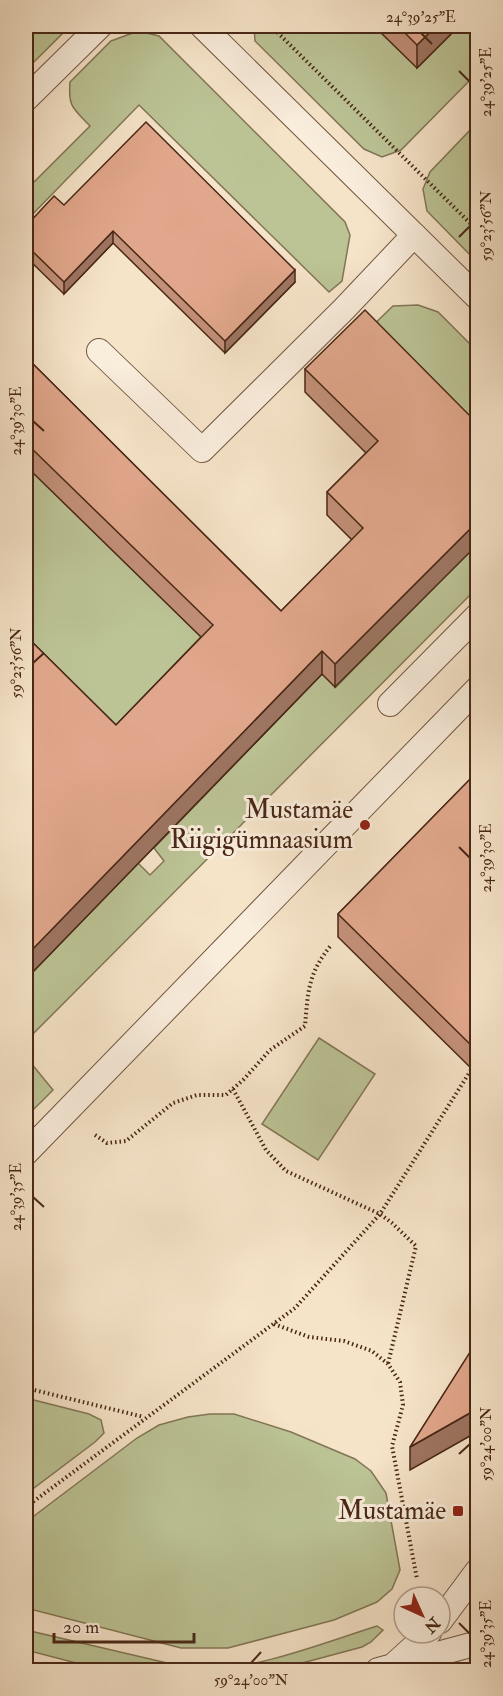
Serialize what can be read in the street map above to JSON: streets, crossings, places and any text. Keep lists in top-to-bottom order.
{
  "places": {
    "other": ["Mustamäe Riigigümnaasium"],
    "transit": ["Mustamäe"]
  },
  "scale_bar": "20 m",
  "north": "bottom right",
  "coordinates": [
    "24°39'25\"E",
    "59°23'56\"N",
    "24°39'30\"E",
    "24°39'35\"E",
    "59°24'00\"N"
  ]
}
